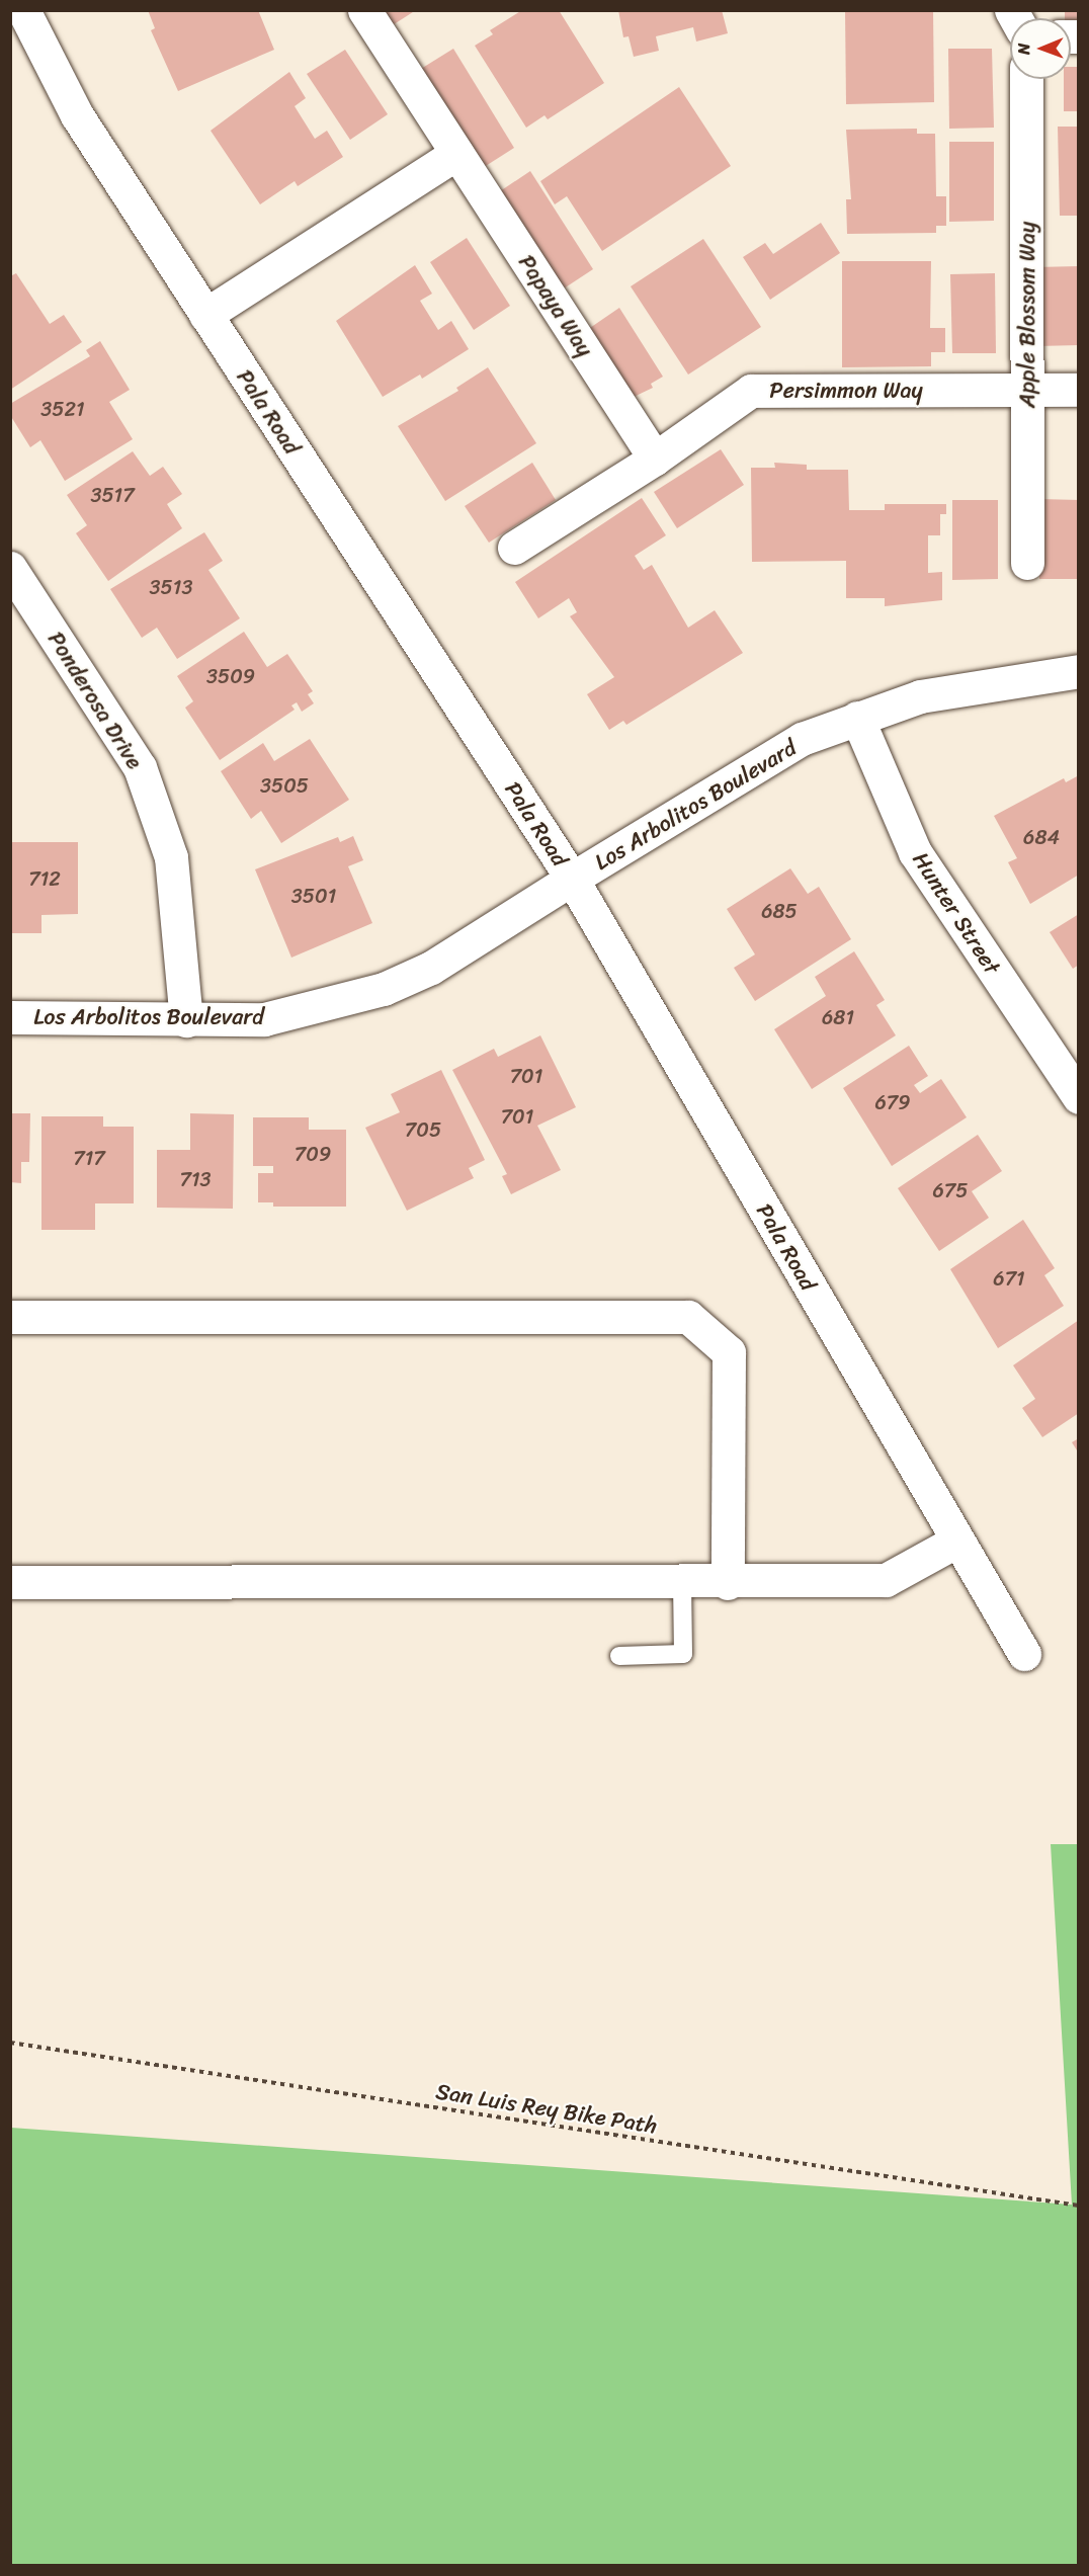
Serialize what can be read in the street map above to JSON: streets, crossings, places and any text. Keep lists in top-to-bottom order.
{
  "streets": {
    "street": [
      "Papaya Way",
      "Apple Blossom Way",
      "Persimmon Way",
      "Pala Road",
      "Ponderosa Drive",
      "Los Arbolitos Boulevard",
      "Hunter Street"
    ],
    "path": ["San Luis Rey Bike Path"]
  },
  "crossings": [
    ["Papaya Way", "Persimmon Way"],
    ["Apple Blossom Way", "Persimmon Way"],
    ["Pala Road", "Los Arbolitos Boulevard"],
    ["Ponderosa Drive", "Los Arbolitos Boulevard"],
    ["Los Arbolitos Boulevard", "Hunter Street"]
  ],
  "house_numbers": [
    "3521",
    "3517",
    "3513",
    "3509",
    "3505",
    "684",
    "712",
    "3501",
    "685",
    "681",
    "701",
    "679",
    "701",
    "705",
    "709",
    "717",
    "713",
    "675",
    "671"
  ],
  "north": "left"
}
